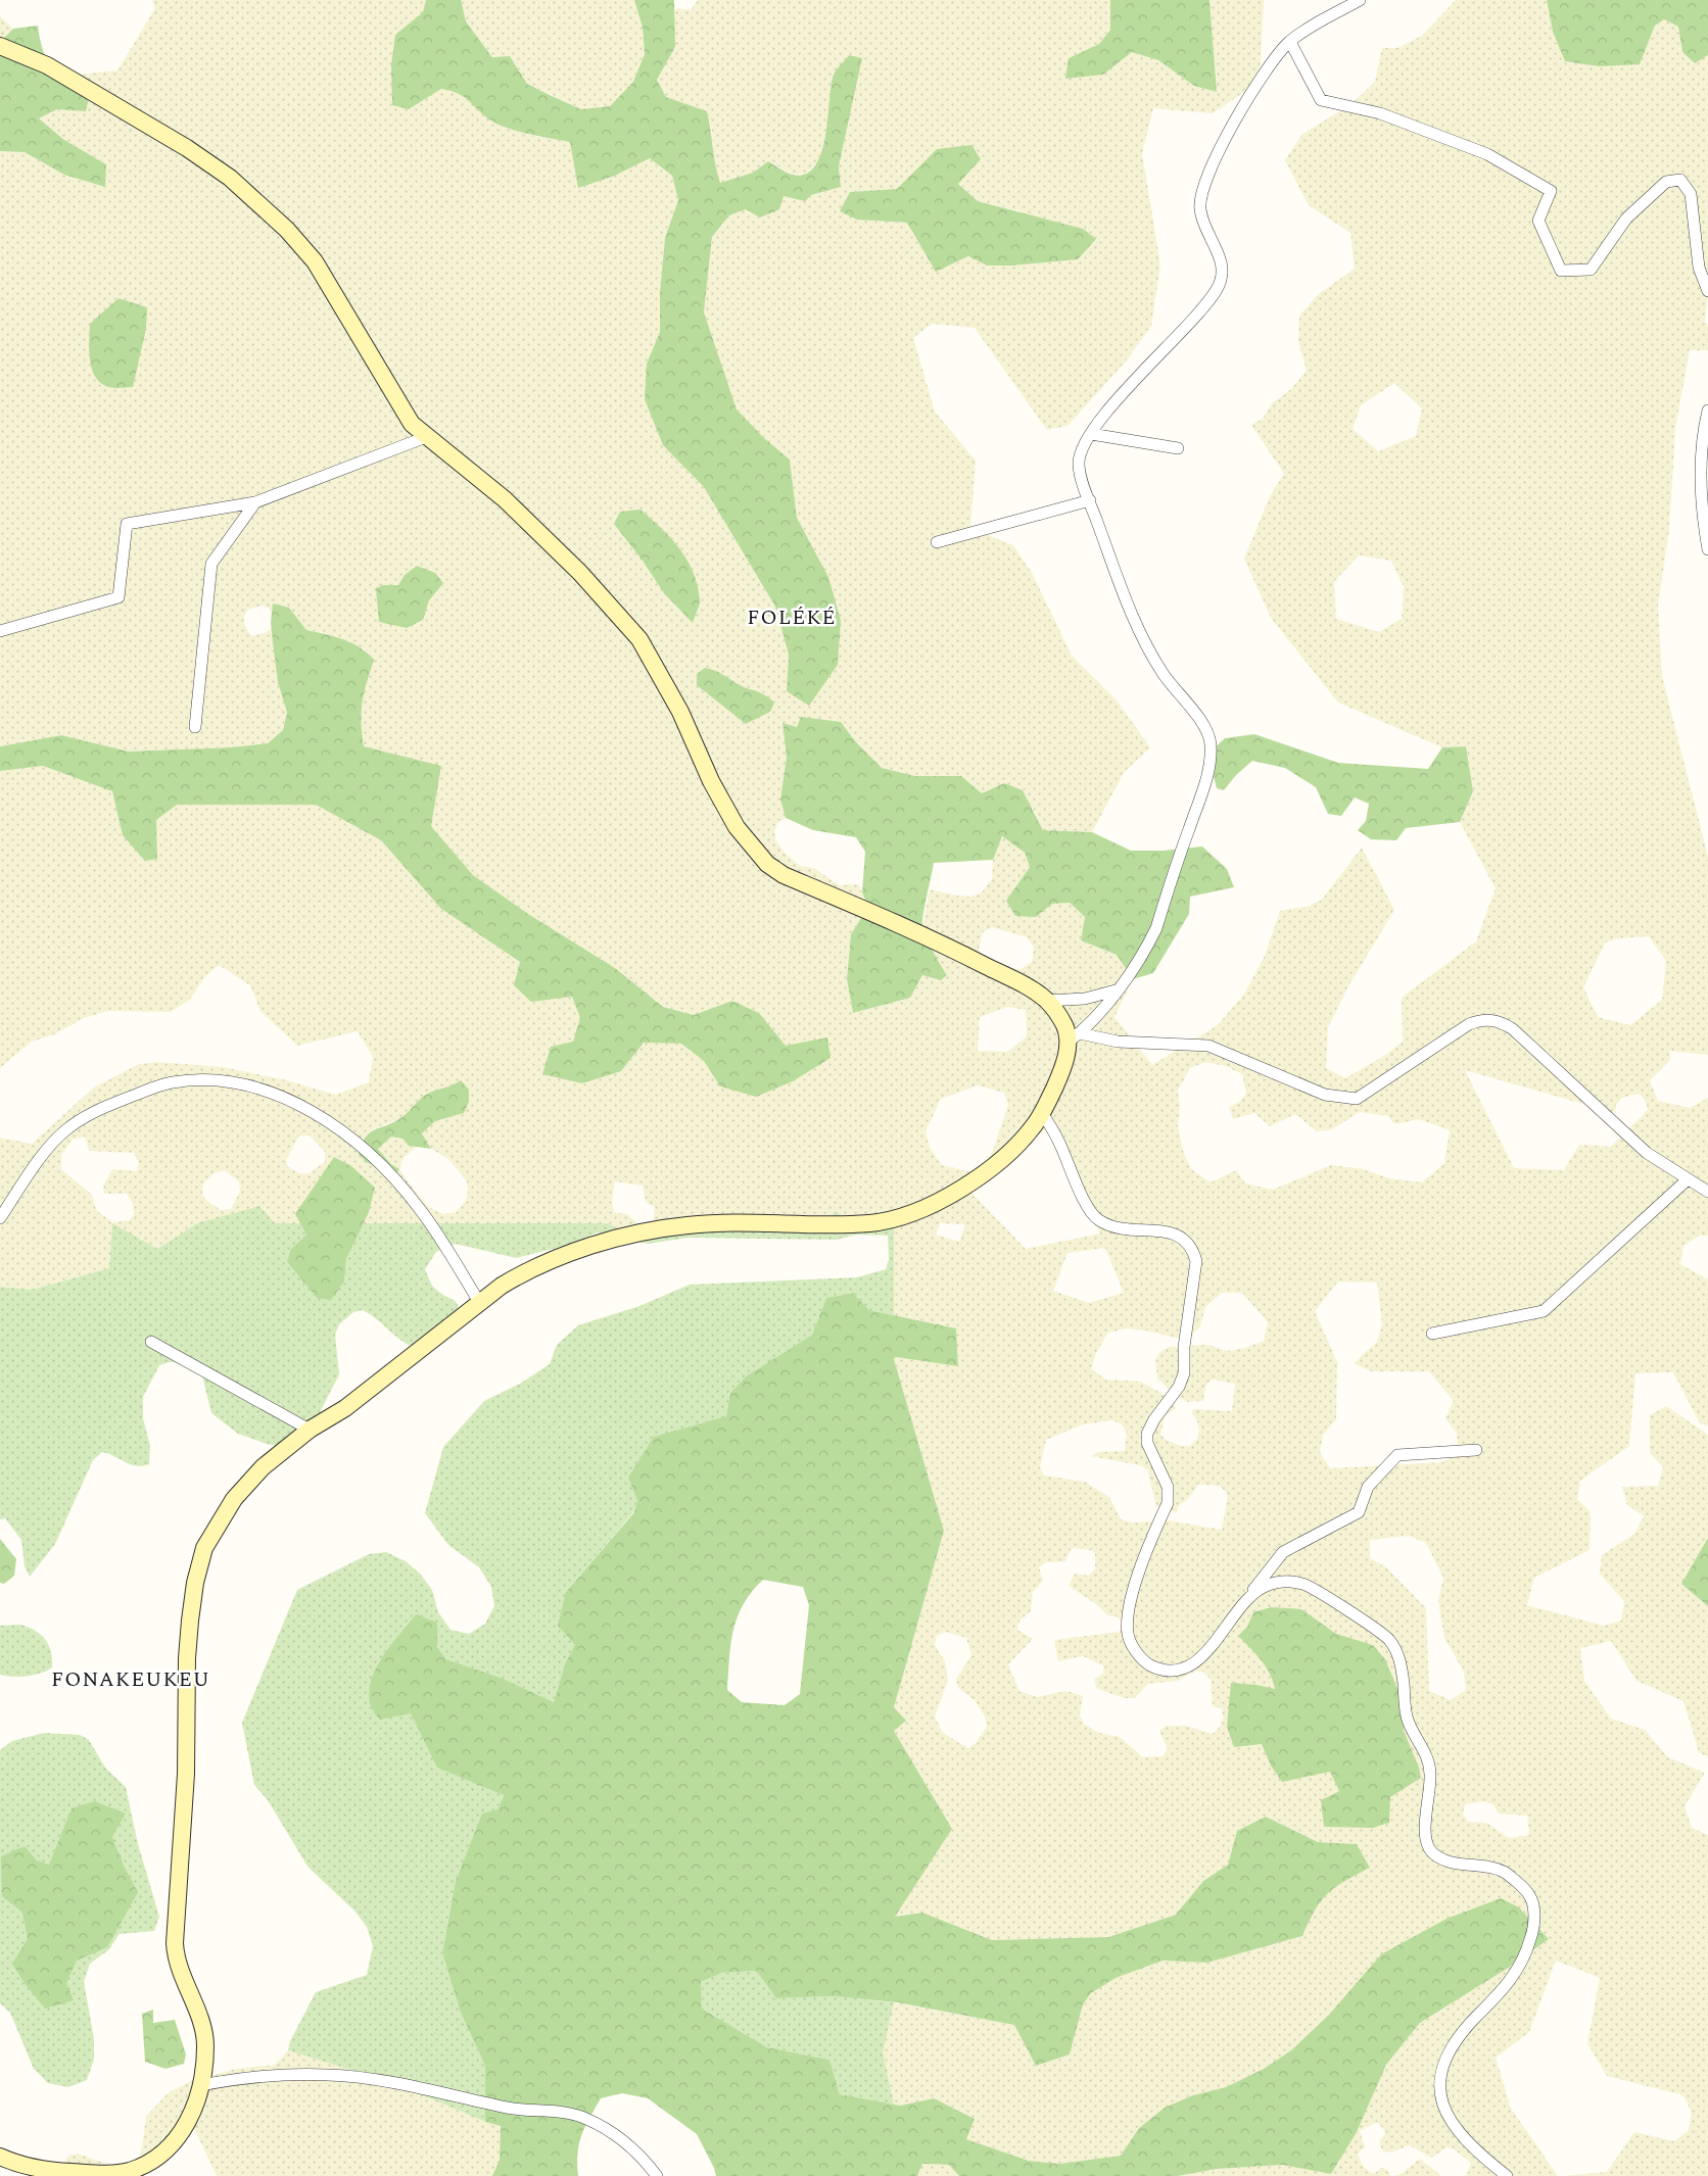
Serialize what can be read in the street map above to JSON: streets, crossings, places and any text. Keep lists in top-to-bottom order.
{
  "districts": ["FOLÉKÉ", "FONAKEUKEU"]
}
